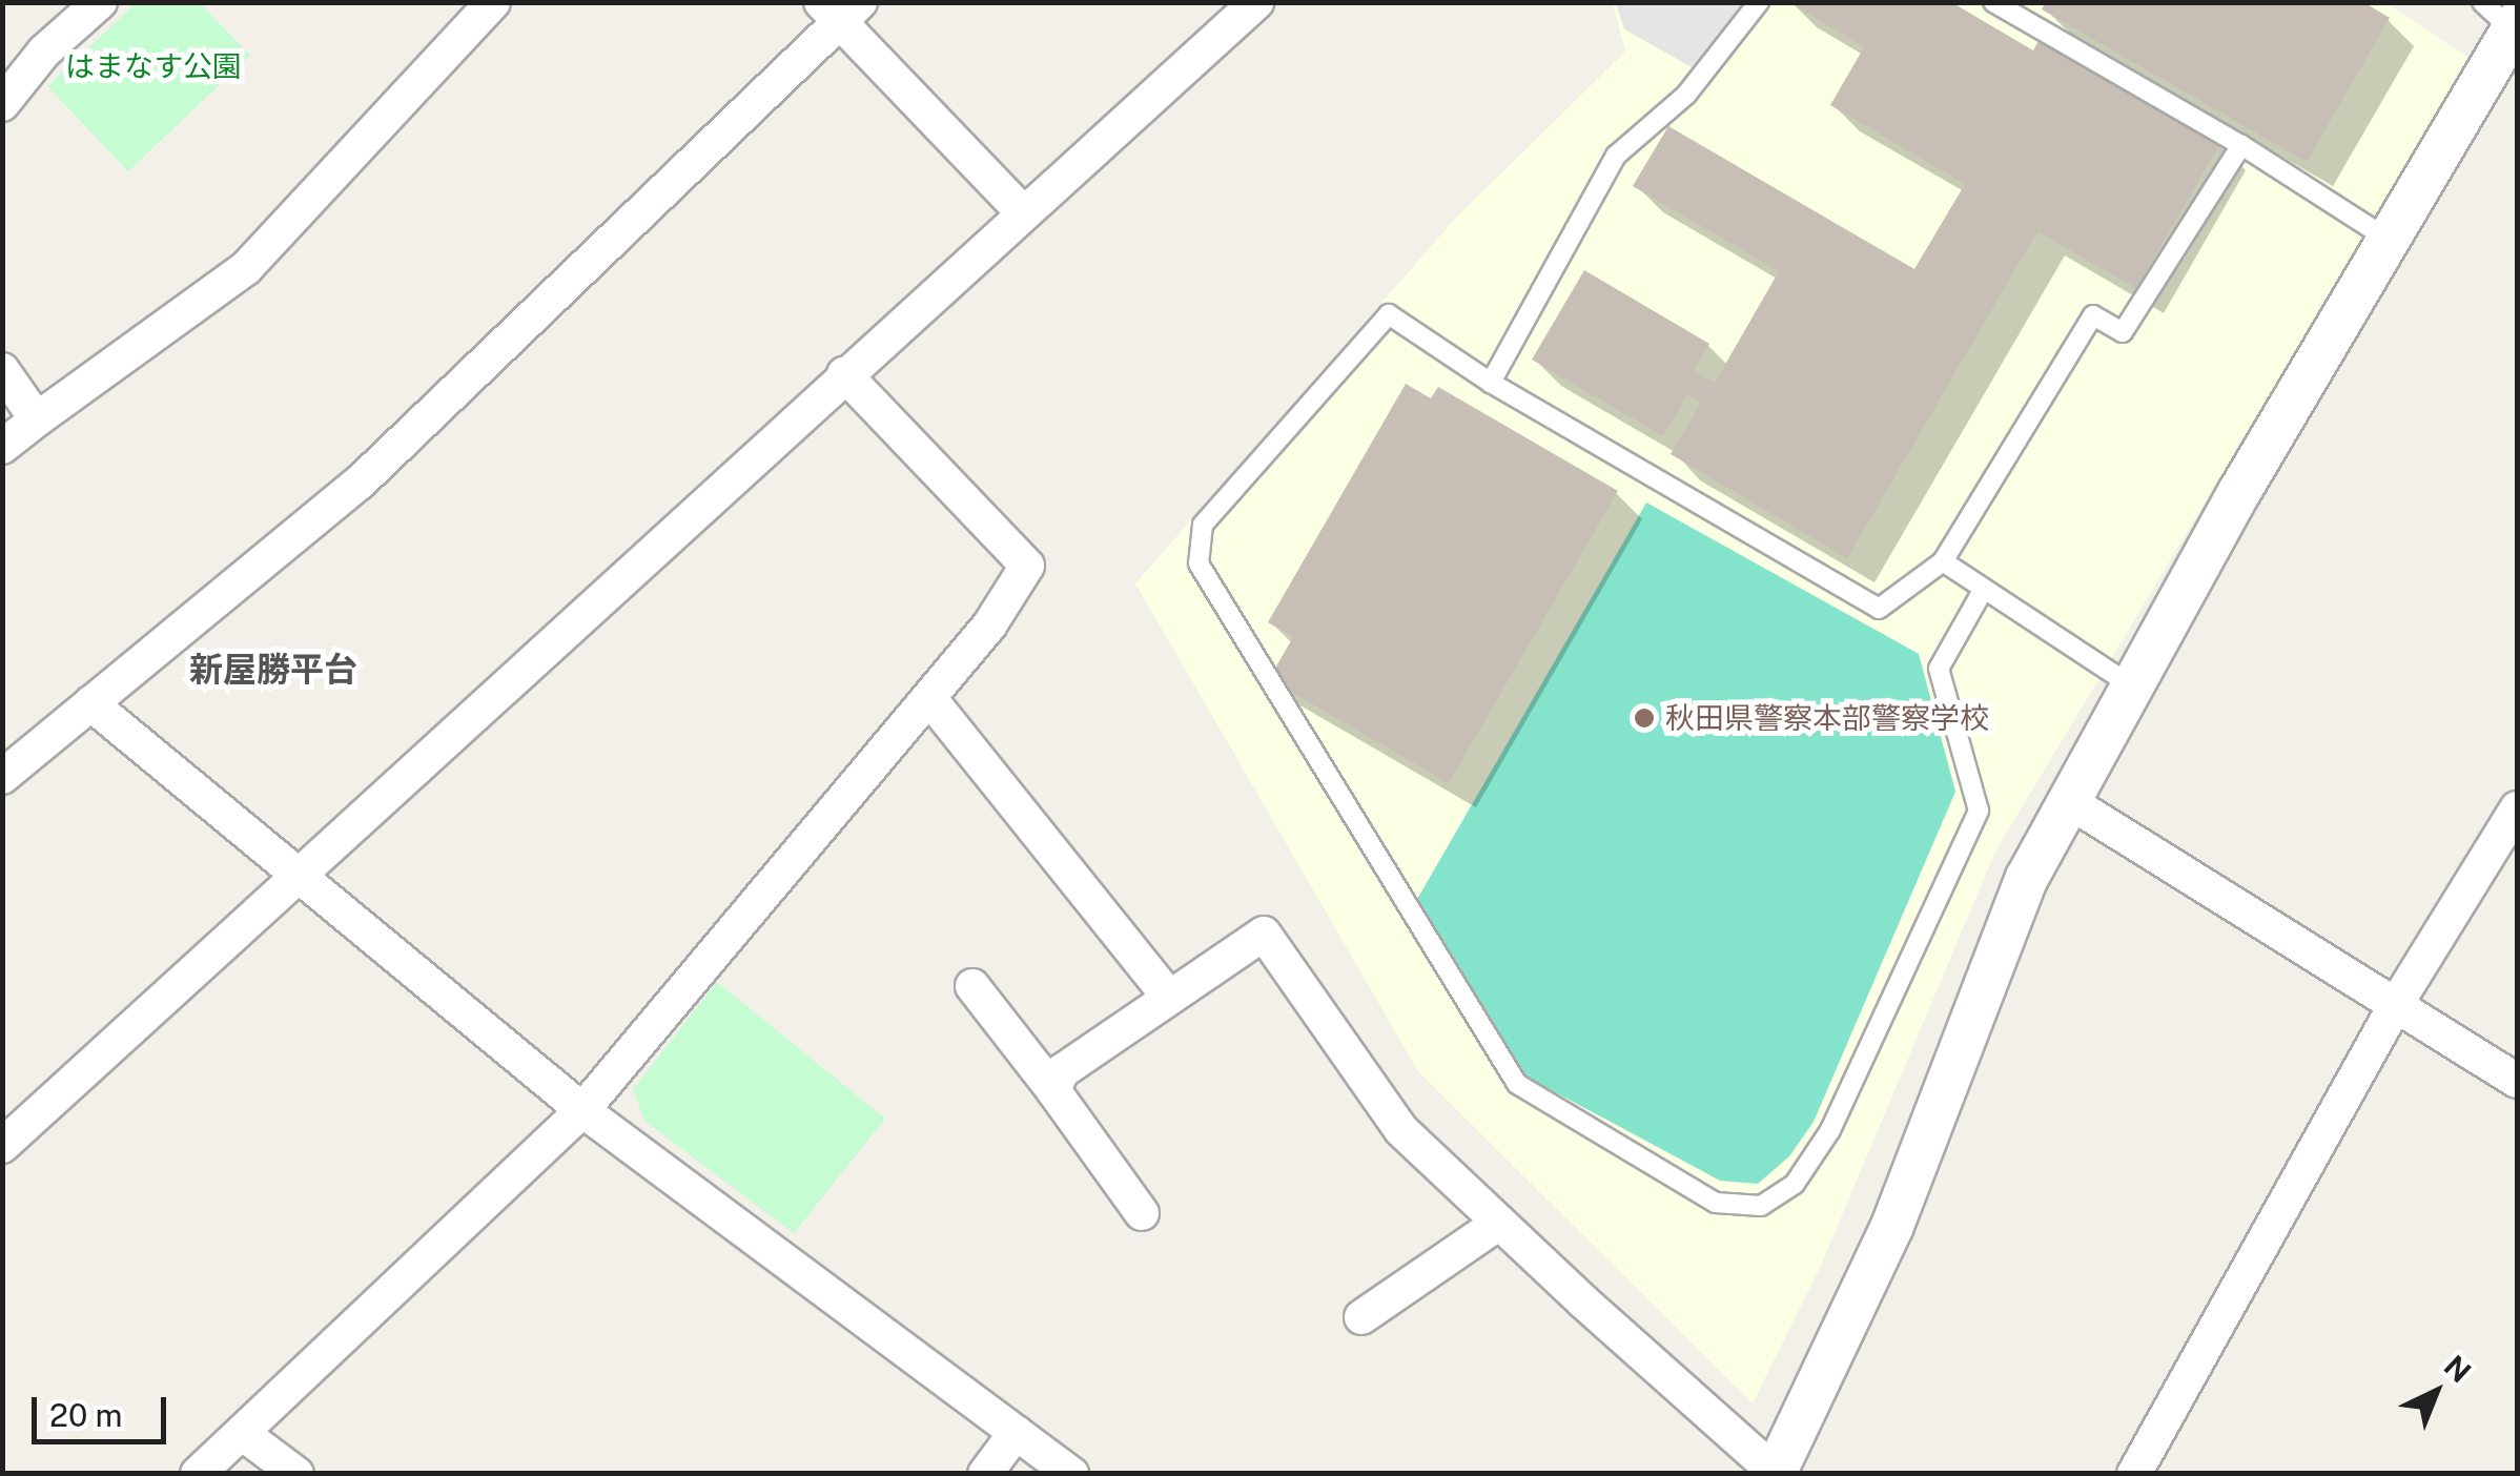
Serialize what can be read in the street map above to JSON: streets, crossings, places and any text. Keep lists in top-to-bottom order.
{
  "districts": ["新屋勝平台"],
  "parks": ["はまなす公園"],
  "places": ["秋田県警察本部警察学校"],
  "scale_bar": "20 m",
  "north": "top right"
}
